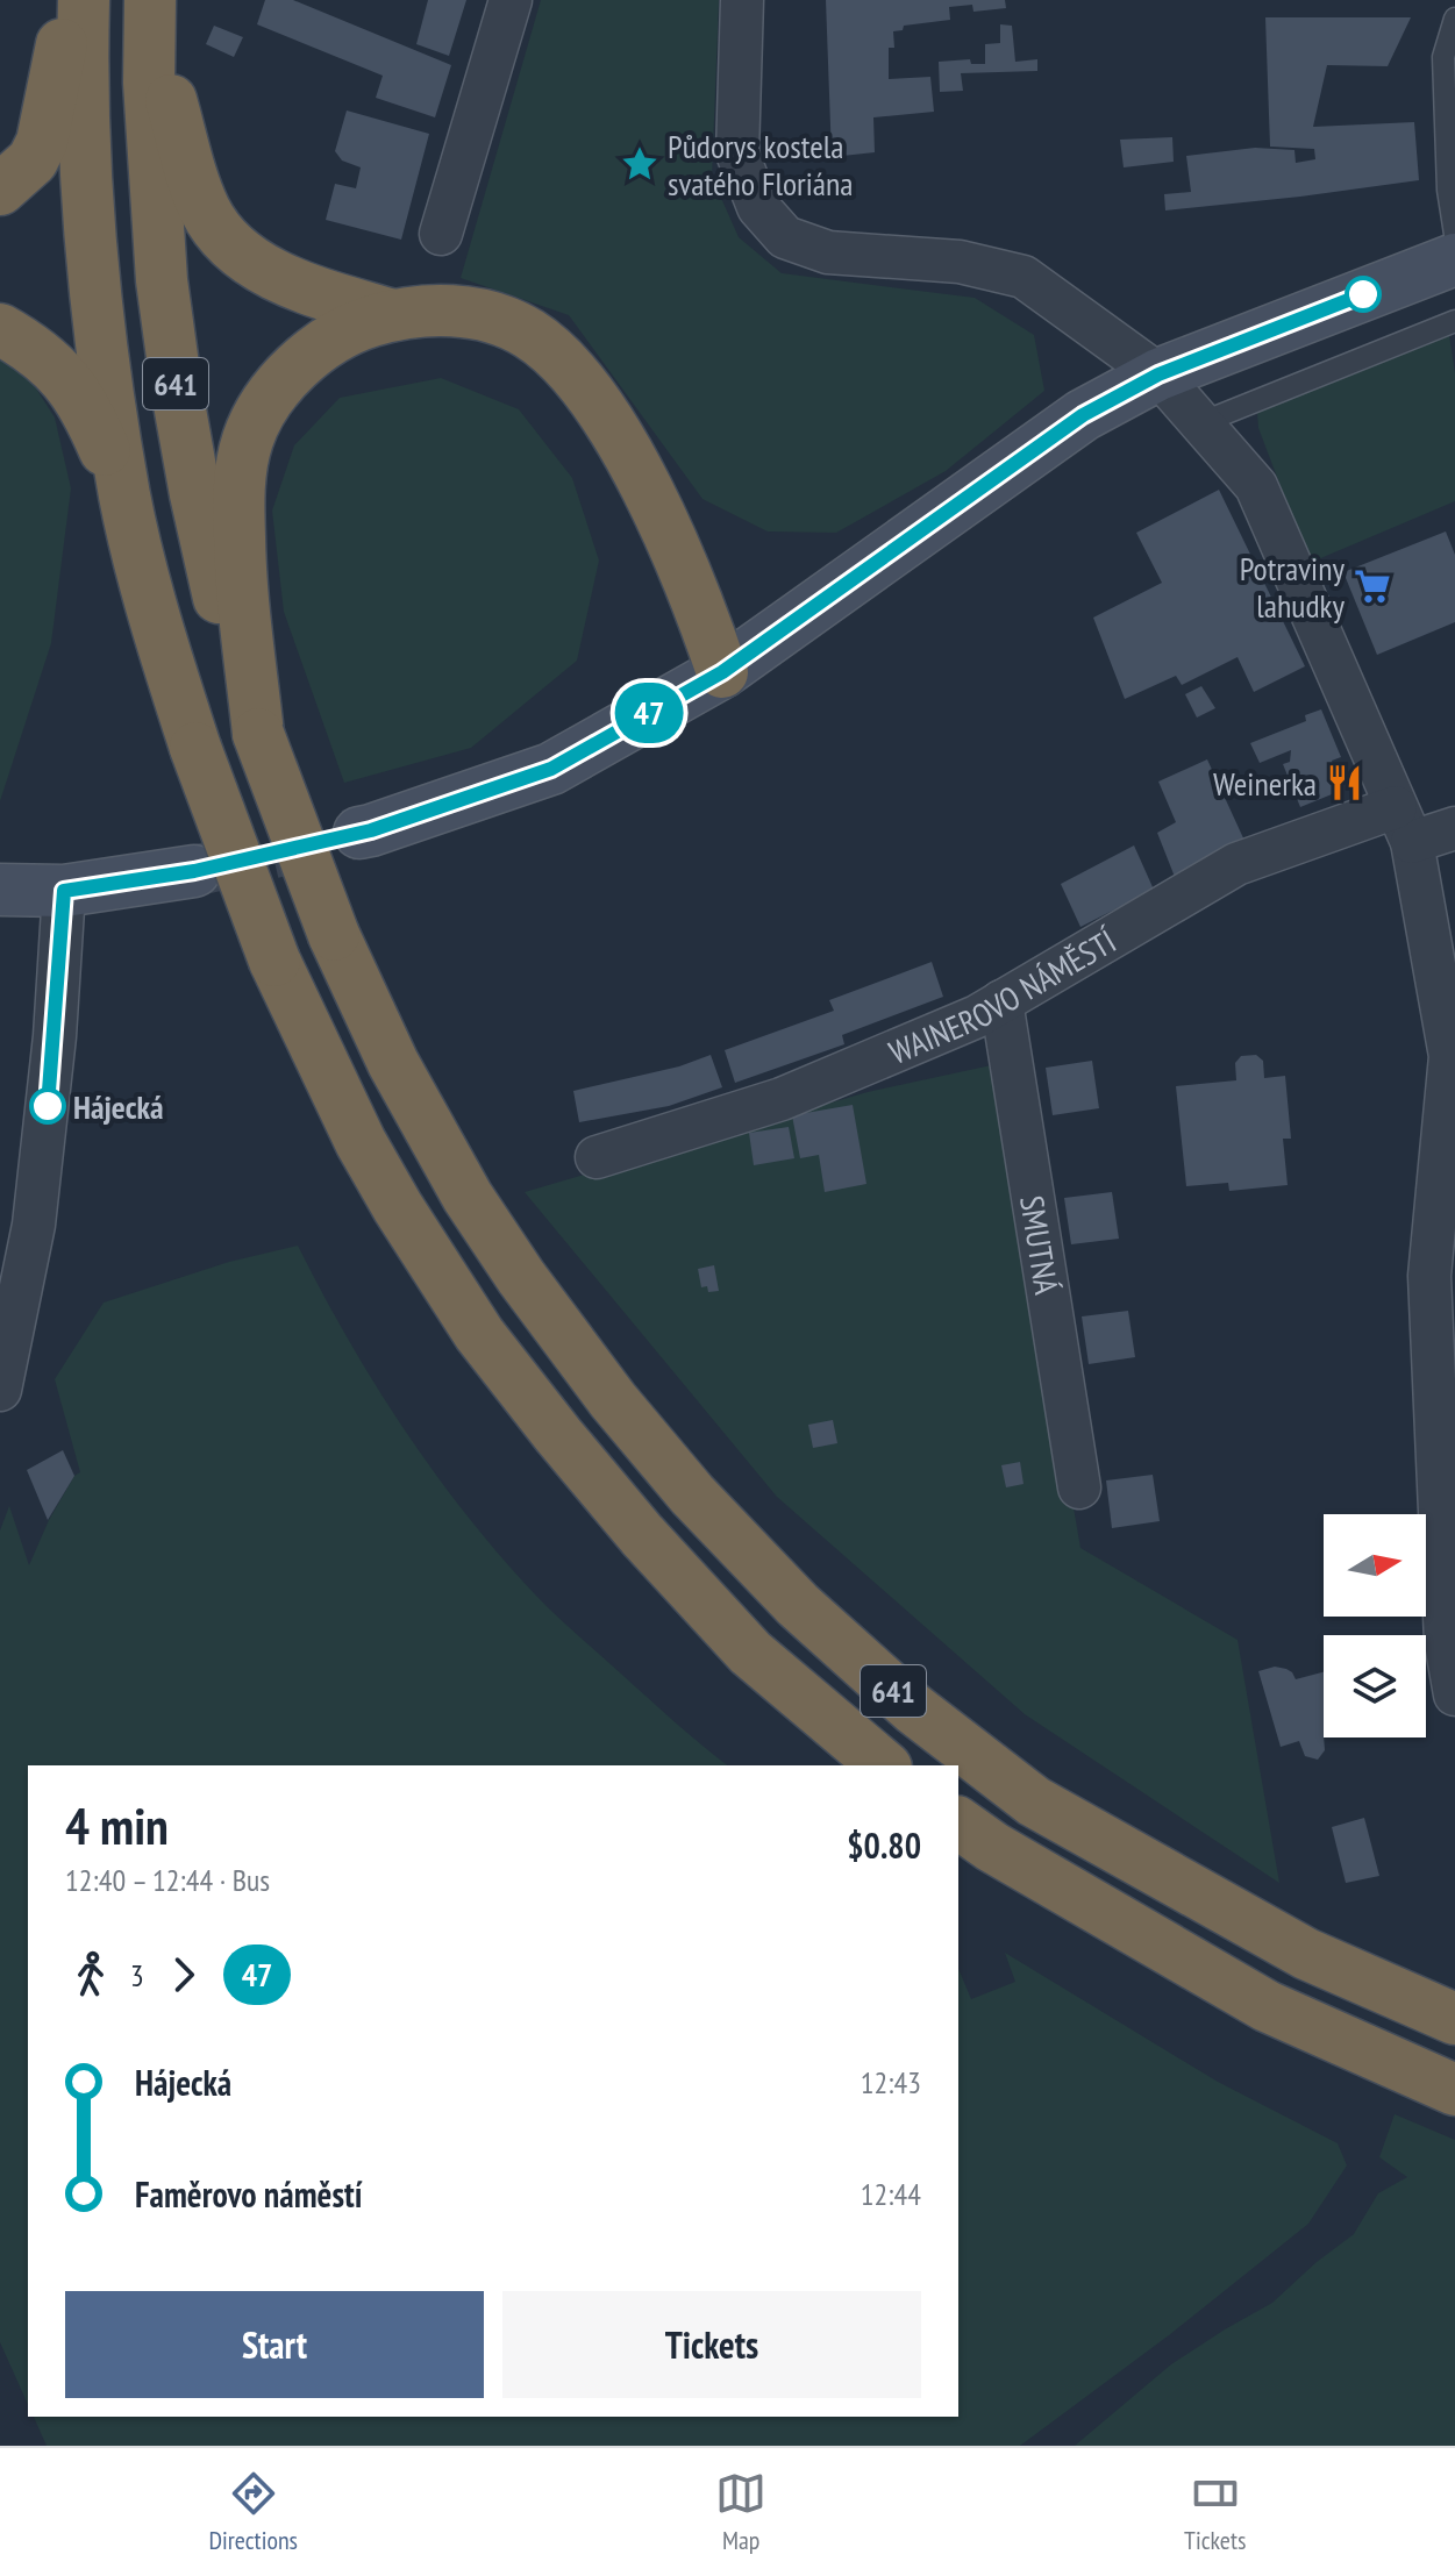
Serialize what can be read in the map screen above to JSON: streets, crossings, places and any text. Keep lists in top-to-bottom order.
{
  "streets": {
    "highway": ["641"],
    "street": ["WAINEROVO NÁMĚSTÍ", "SMUTNÁ"]
  },
  "crossings": [
    ["WAINEROVO NÁMĚSTÍ", "SMUTNÁ"]
  ],
  "places": {
    "place": ["Půdorys kostela svatého Floriána"],
    "supermarket": ["Potraviny lahudky"],
    "restaurant": ["Weinerka"],
    "other": ["Hájecká"]
  },
  "lines": ["bus line 47"],
  "north": "right",
  "page": {
    "on_map": "47",
    "heading": ["4 min", "12:40 – 12:44 · Bus", "$0.80"],
    "legs": ["3", "47"],
    "list": [
      {
        "name": "Hájecká",
        "value": "12:43"
      },
      {
        "name": "Faměrovo náměstí",
        "value": "12:44"
      }
    ],
    "buttons": ["Start", "Tickets"],
    "tabs": ["Directions", "Map", "Tickets"]
  }
}
